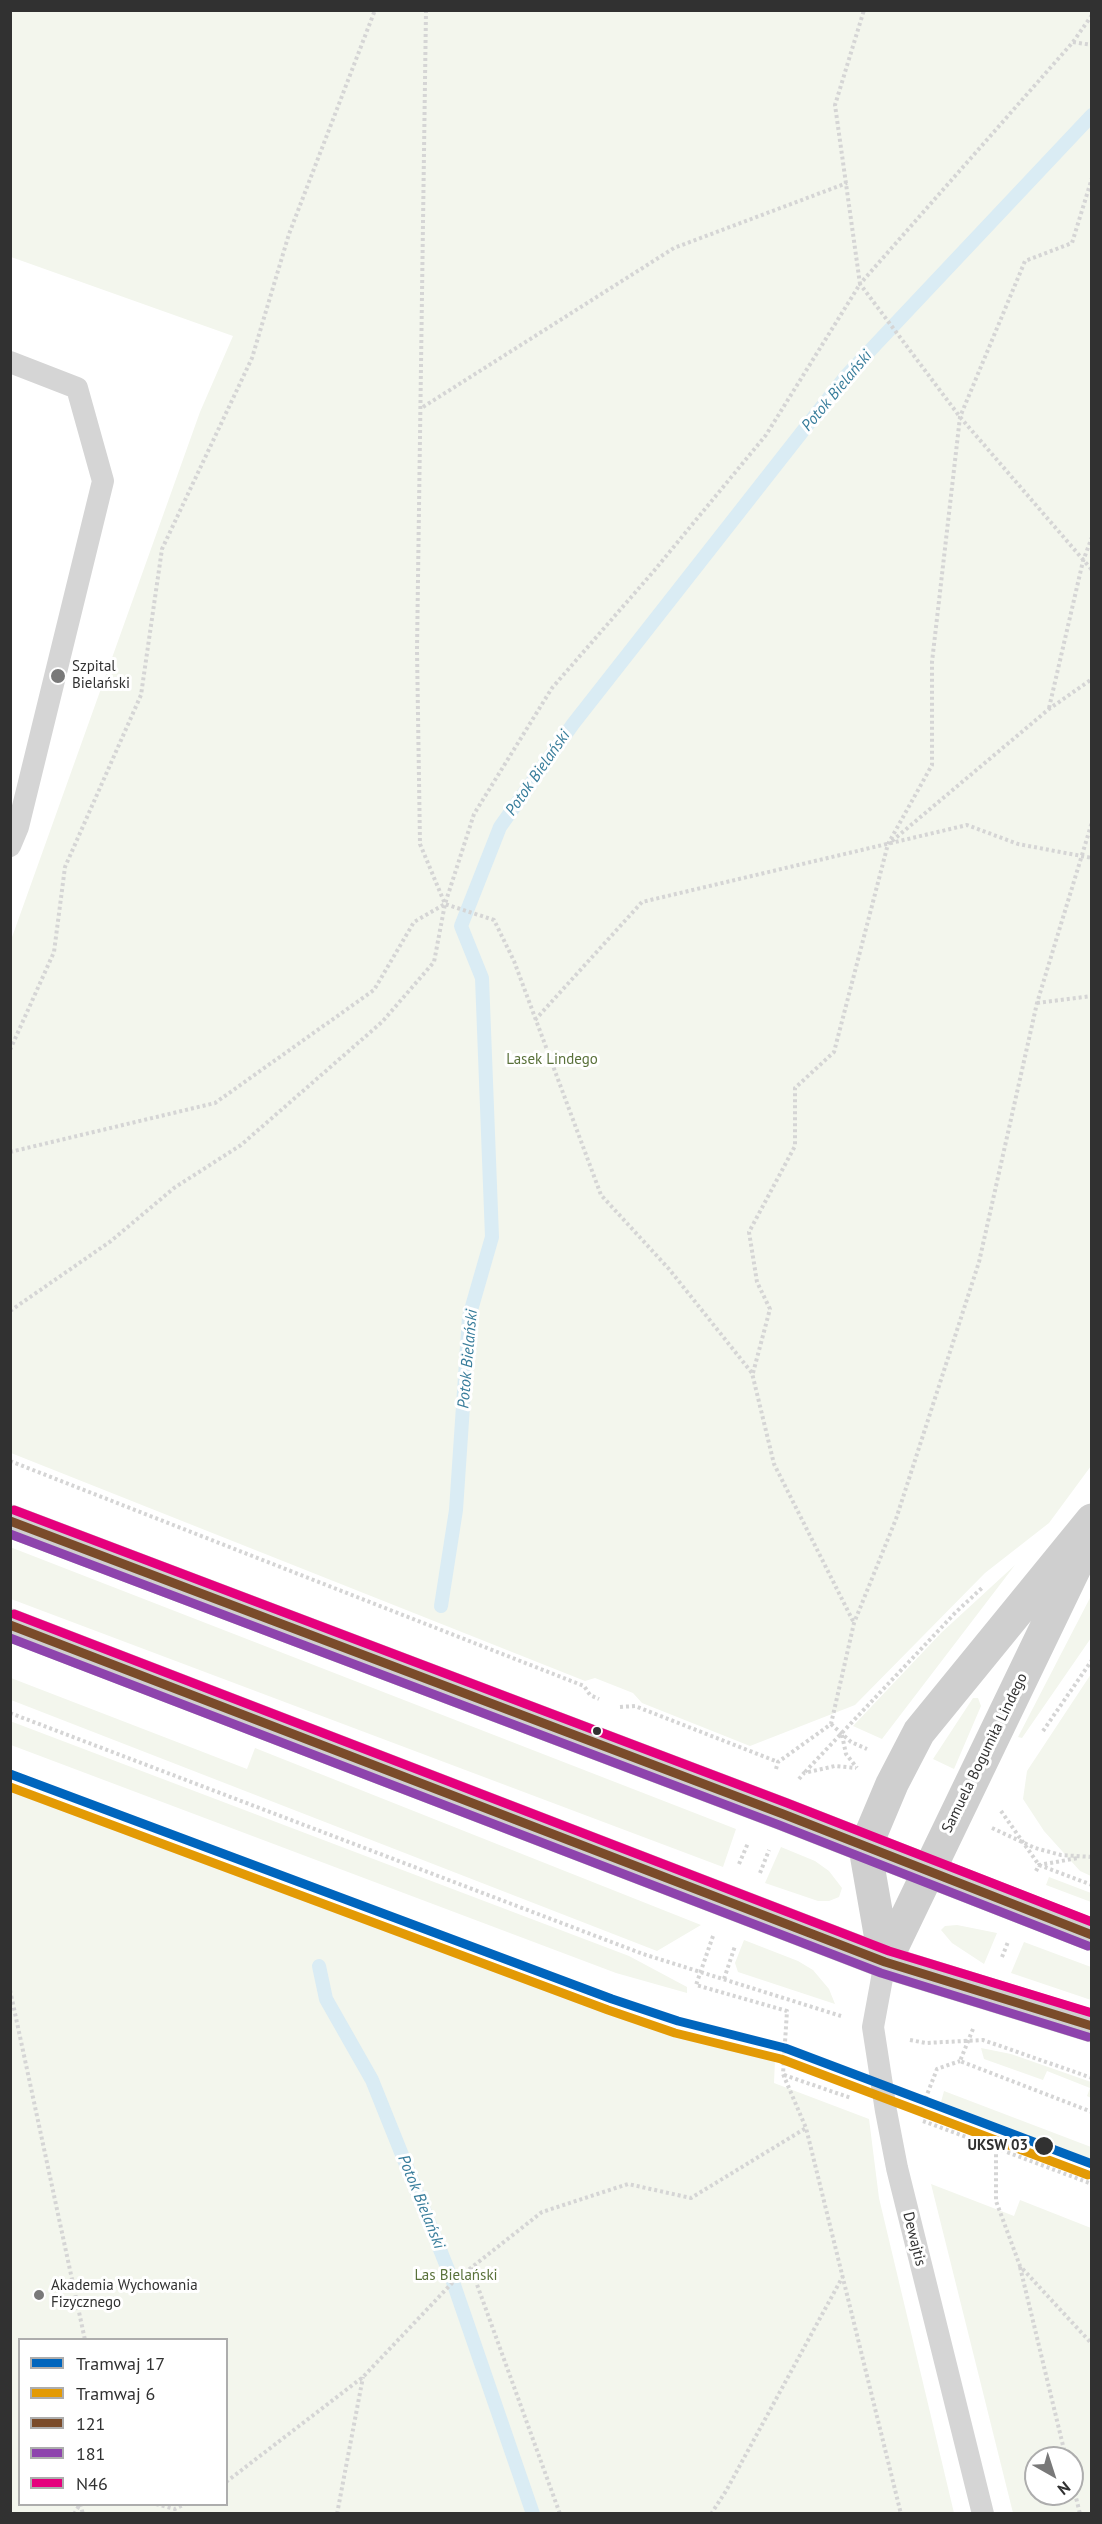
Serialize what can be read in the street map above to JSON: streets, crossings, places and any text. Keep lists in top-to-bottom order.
{
  "streets": {
    "main road": ["Samuela Bogumiła Lindego"],
    "lane": ["Dewajtis"]
  },
  "crossings": [
    ["Samuela Bogumiła Lindego", "Dewajtis"]
  ],
  "water": ["Potok Bielański"],
  "parks": ["Lasek Lindego", "Las Bielański"],
  "places": ["Szpital Bielański", "UKSW 03", "Akademia Wychowania Fizycznego"],
  "lines": [
    "transit line N46",
    "transit line 121",
    "transit line 181",
    "tram line 17",
    "tram line 6"
  ],
  "legend": [
    "Tramwaj 17",
    "Tramwaj 6",
    "121",
    "181",
    "N46"
  ],
  "north": "bottom right"
}
